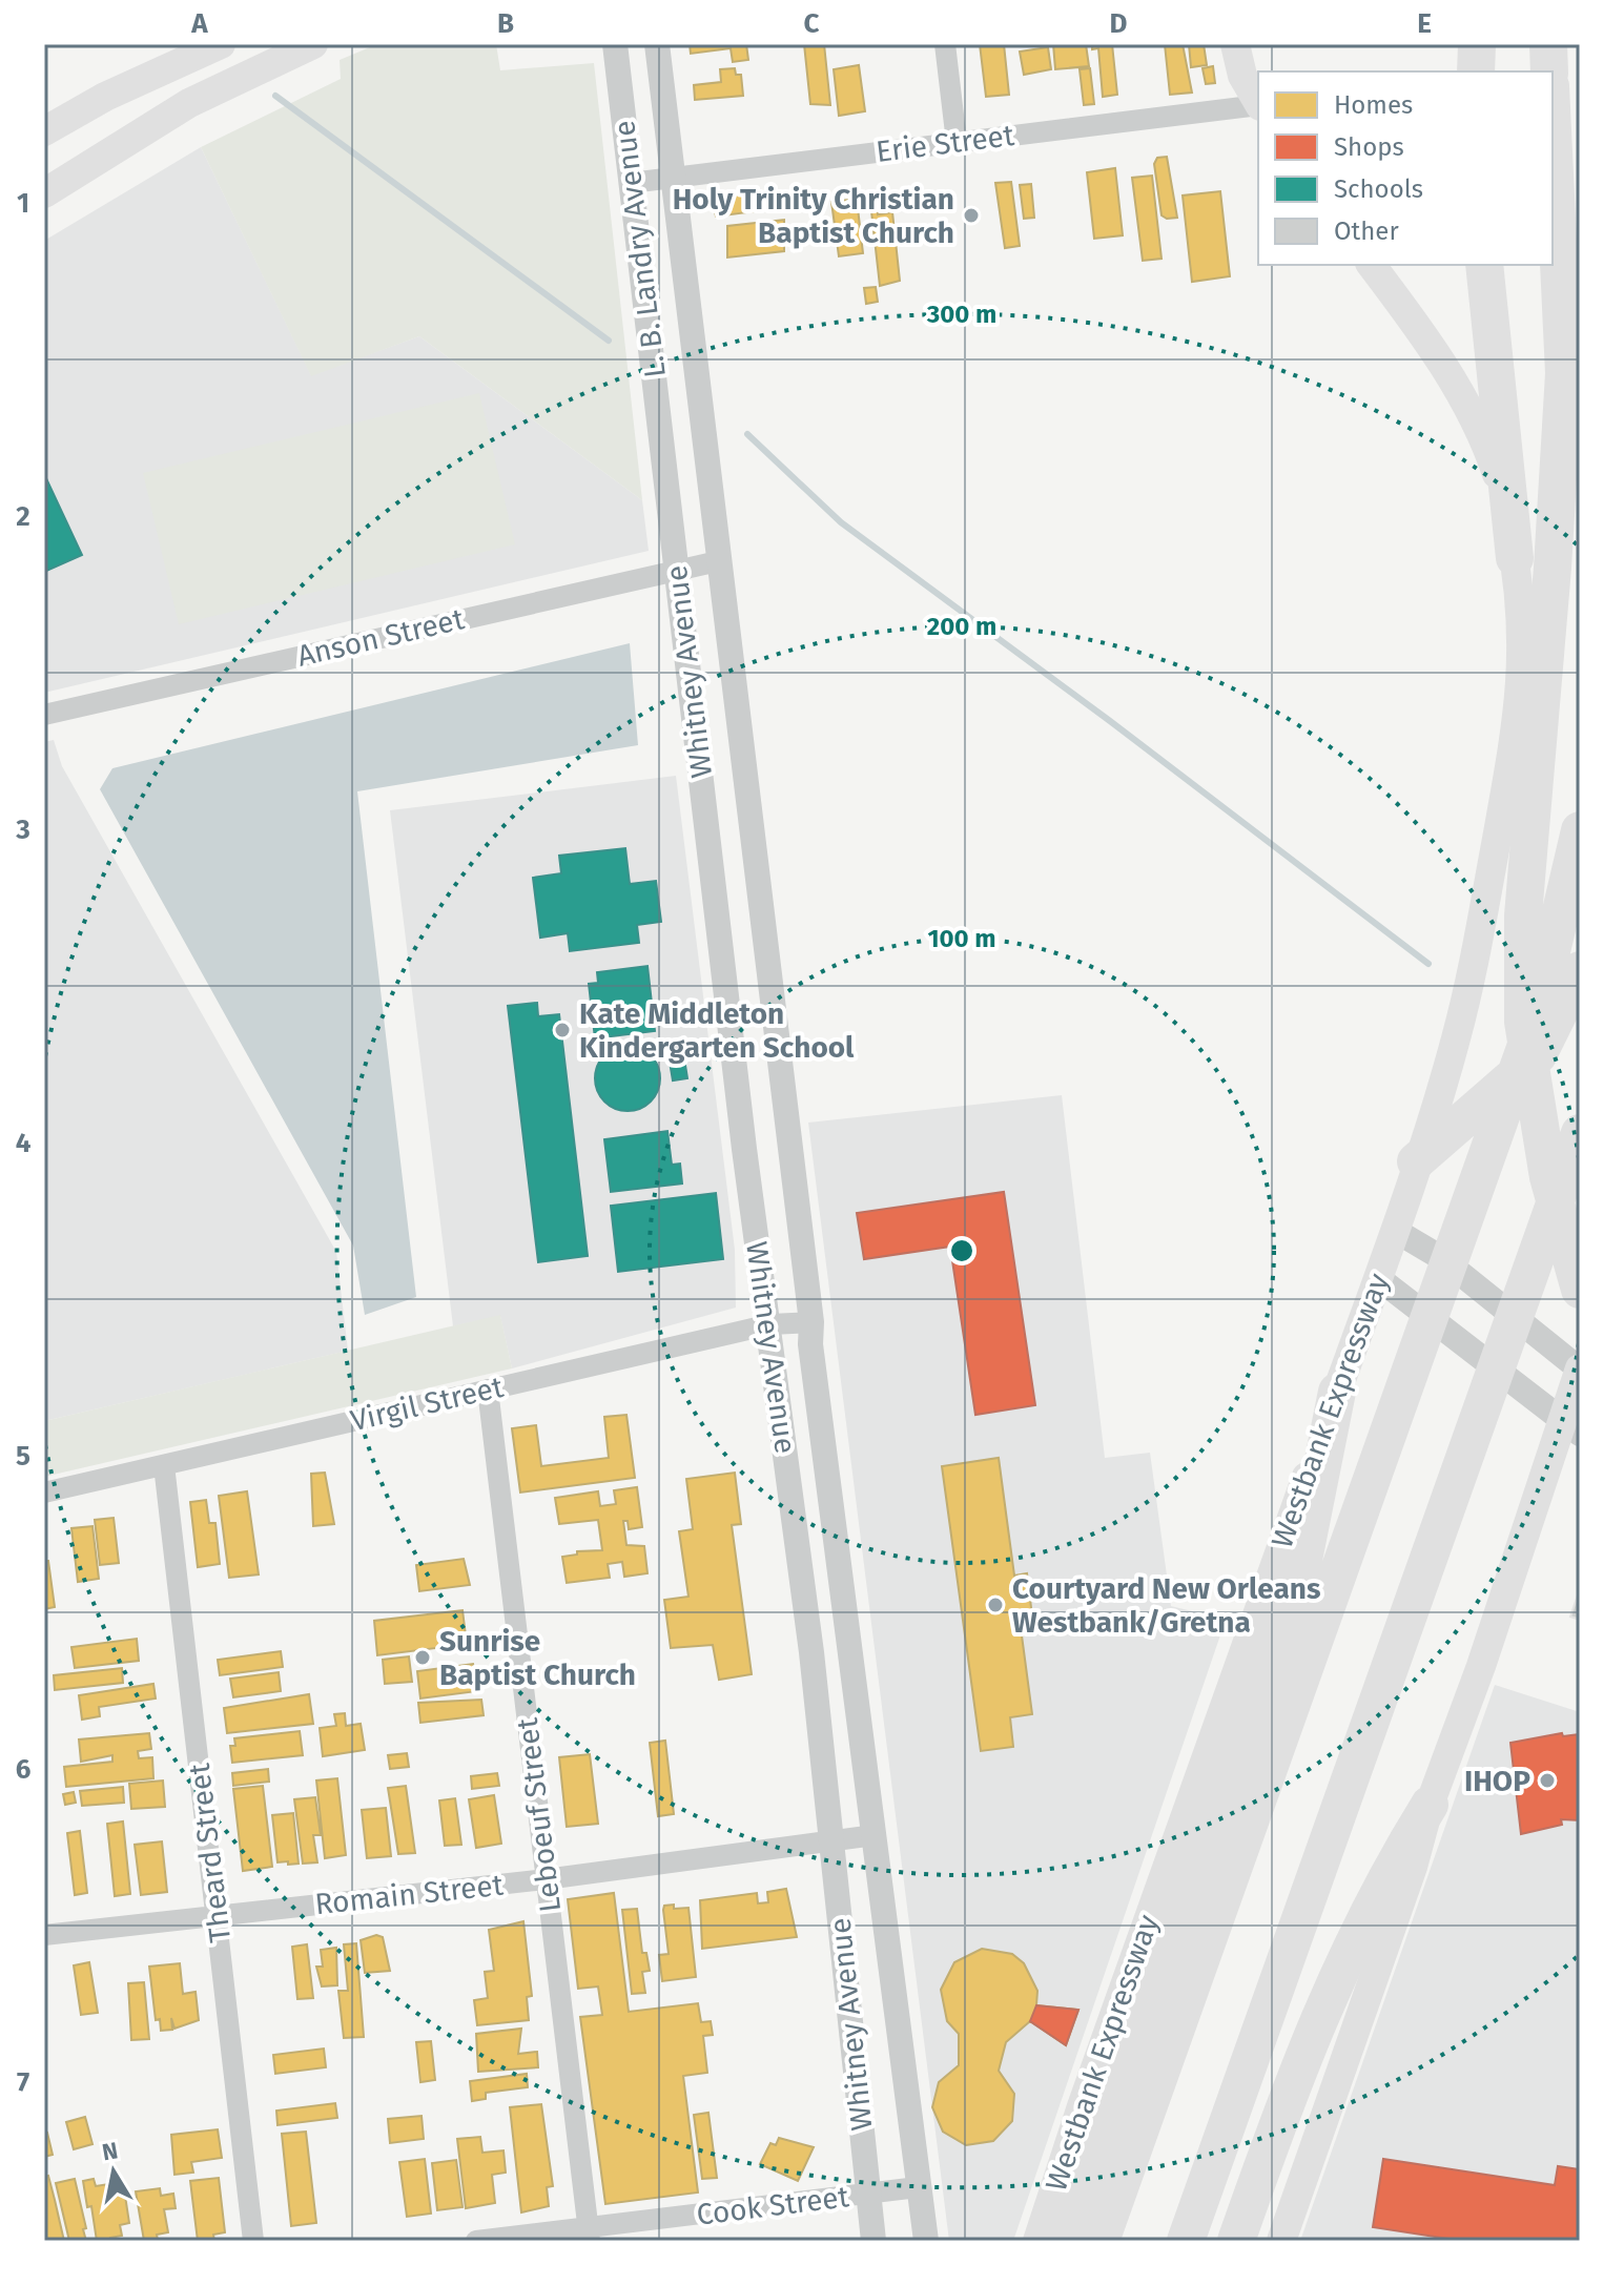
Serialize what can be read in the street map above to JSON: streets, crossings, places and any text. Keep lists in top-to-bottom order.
{
  "streets": {
    "highway": ["Westbank Expressway"],
    "street": [
      "Erie Street",
      "L. B. Landry Avenue",
      "Anson Street",
      "Whitney Avenue",
      "Virgil Street",
      "Leboeuf Street",
      "Theard Street",
      "Romain Street",
      "Cook Street"
    ]
  },
  "crossings": [
    ["Erie Street", "L. B. Landry Avenue"],
    ["L. B. Landry Avenue", "Whitney Avenue"],
    ["Anson Street", "Whitney Avenue"],
    ["Whitney Avenue", "Virgil Street"],
    ["Whitney Avenue", "Romain Street"],
    ["Whitney Avenue", "Cook Street"],
    ["Virgil Street", "Leboeuf Street"],
    ["Virgil Street", "Theard Street"],
    ["Leboeuf Street", "Romain Street"],
    ["Leboeuf Street", "Cook Street"],
    ["Theard Street", "Romain Street"]
  ],
  "places": [
    "Holy Trinity Christian Baptist Church",
    "Kate Middleton Kindergarten School",
    "Courtyard New Orleans Westbank/Gretna",
    "Sunrise Baptist Church",
    "IHOP"
  ],
  "legend": [
    "Homes",
    "Shops",
    "Schools",
    "Other"
  ],
  "north": "top",
  "grid": {
    "columns": [
      "A",
      "B",
      "C",
      "D",
      "E"
    ],
    "rows": [
      "1",
      "2",
      "3",
      "4",
      "5",
      "6",
      "7"
    ]
  },
  "rings": ["300 m", "200 m", "100 m"]
}
